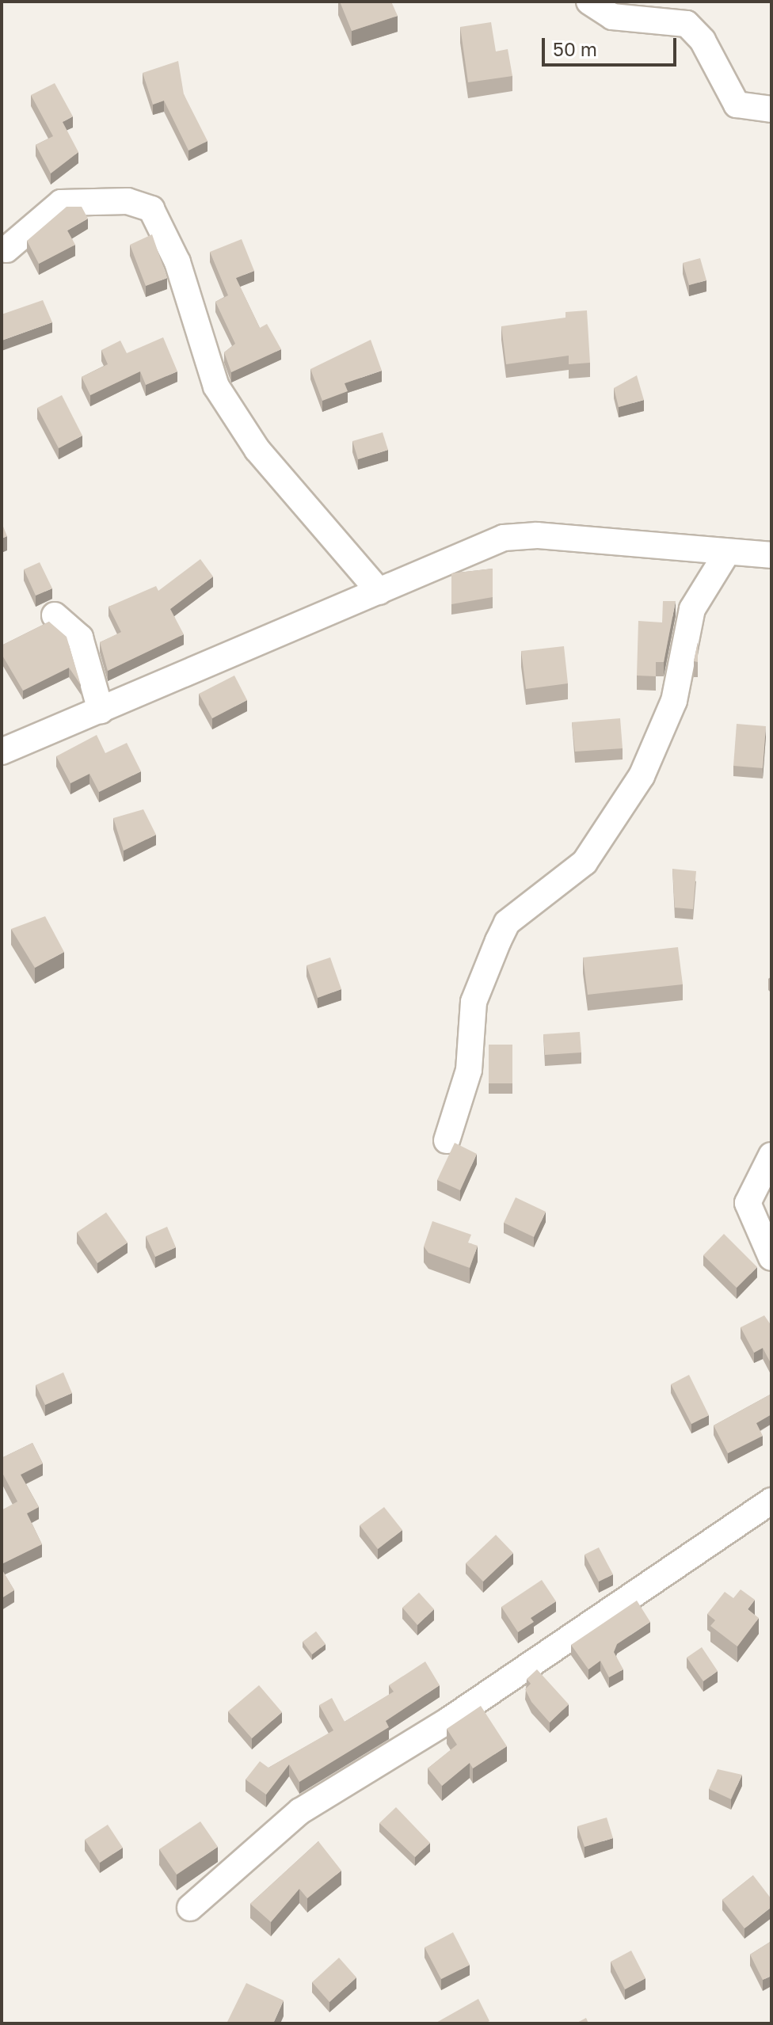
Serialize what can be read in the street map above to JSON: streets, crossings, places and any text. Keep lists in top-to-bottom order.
{
  "scale_bar": "50 m"
}
